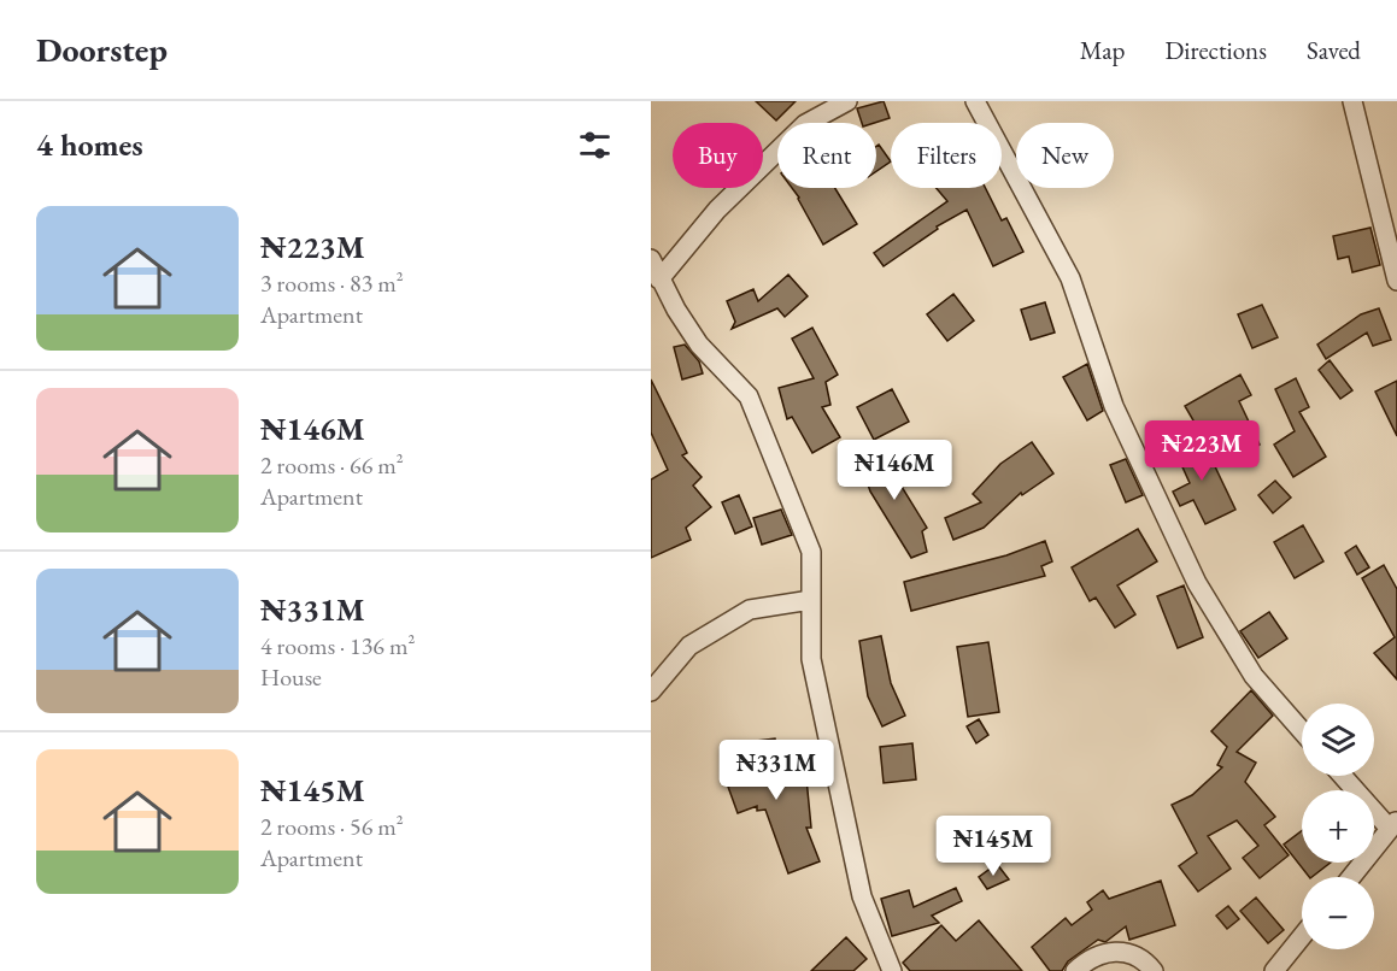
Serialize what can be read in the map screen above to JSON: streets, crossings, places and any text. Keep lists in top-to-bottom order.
{
  "page": {
    "header": "Doorstep",
    "nav": ["Map", "Directions", "Saved"],
    "heading": "4 homes",
    "chip": [
      "Buy",
      "Rent",
      "Filters",
      "New"
    ],
    "list": [
      {
        "name": "₦223M",
        "note": "3 rooms · 83 m² · Apartment"
      },
      {
        "name": "₦146M",
        "note": "2 rooms · 66 m² · Apartment"
      },
      {
        "name": "₦331M",
        "note": "4 rooms · 136 m² · House"
      },
      {
        "name": "₦145M",
        "note": "2 rooms · 56 m² · Apartment"
      }
    ],
    "price": [
      "₦223M",
      "₦146M",
      "₦331M",
      "₦145M"
    ],
    "map_buttons": ["+", "−"]
  }
}
